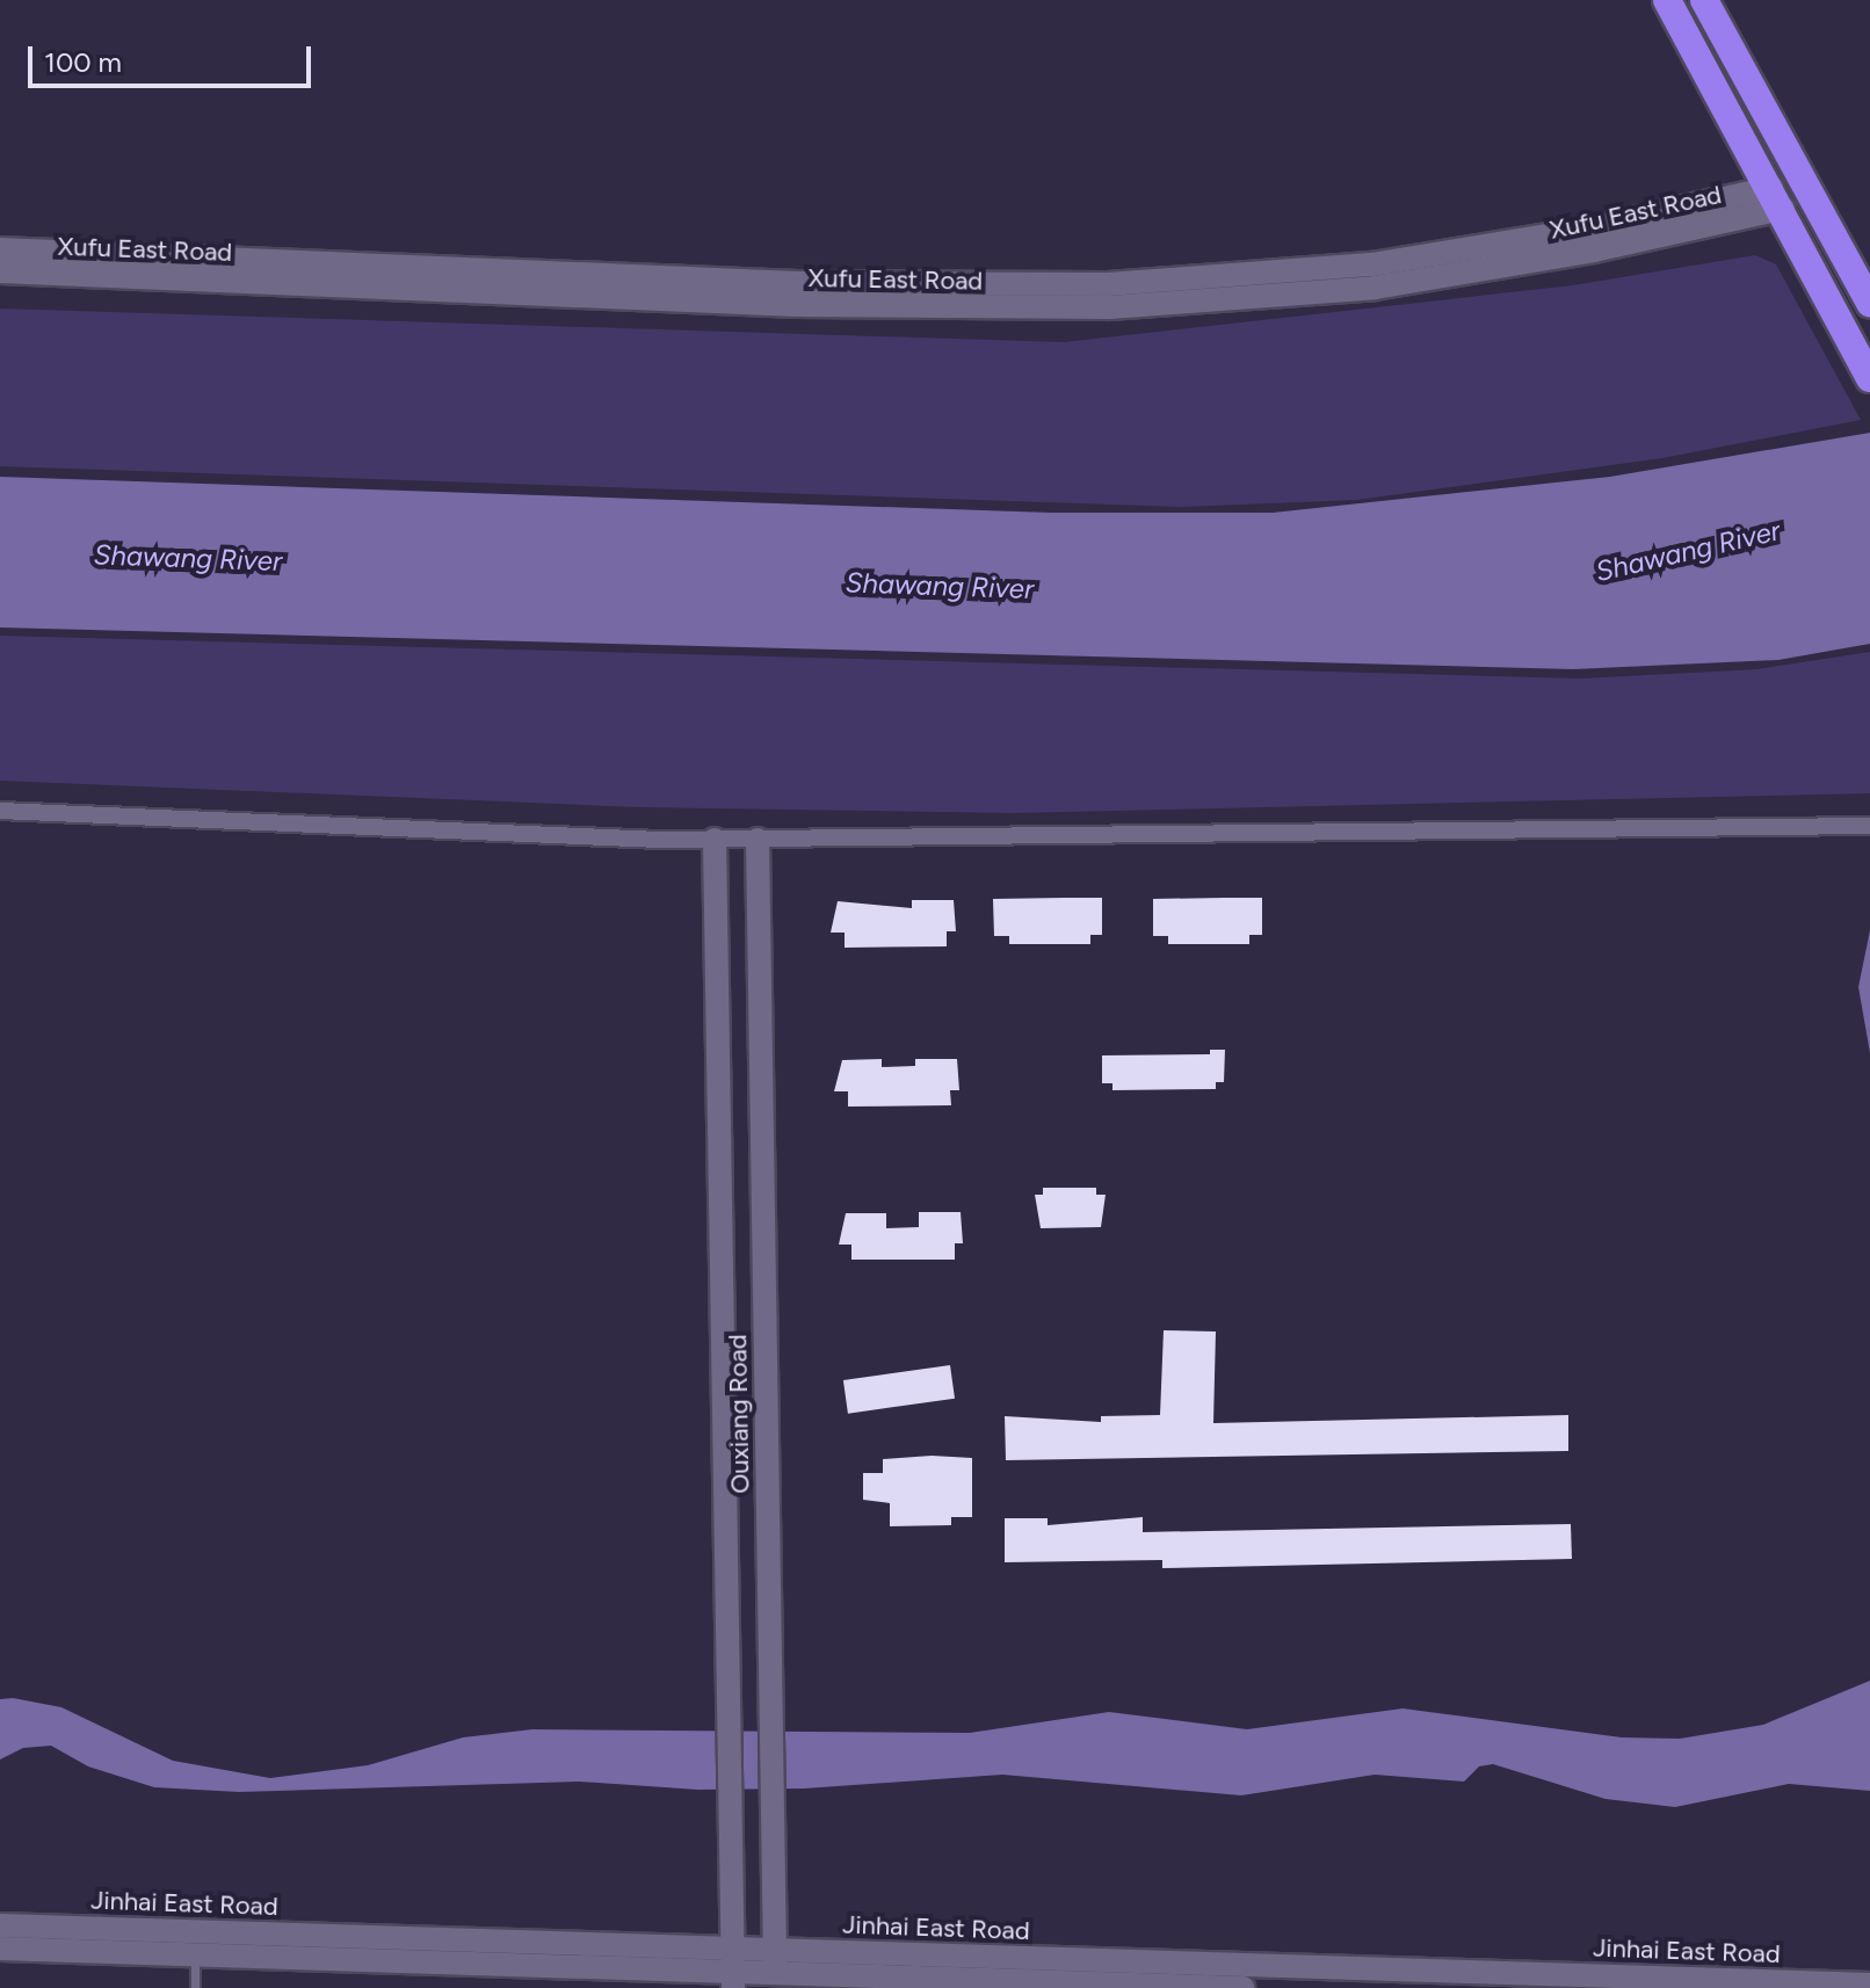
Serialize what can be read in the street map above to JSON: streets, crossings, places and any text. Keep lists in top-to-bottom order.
{
  "streets": {
    "main road": ["Xufu East Road", "Ouxiang Road", "Jinhai East Road"]
  },
  "crossings": [
    ["Ouxiang Road", "Jinhai East Road"]
  ],
  "water": ["Shawang River"],
  "scale_bar": "100 m"
}
